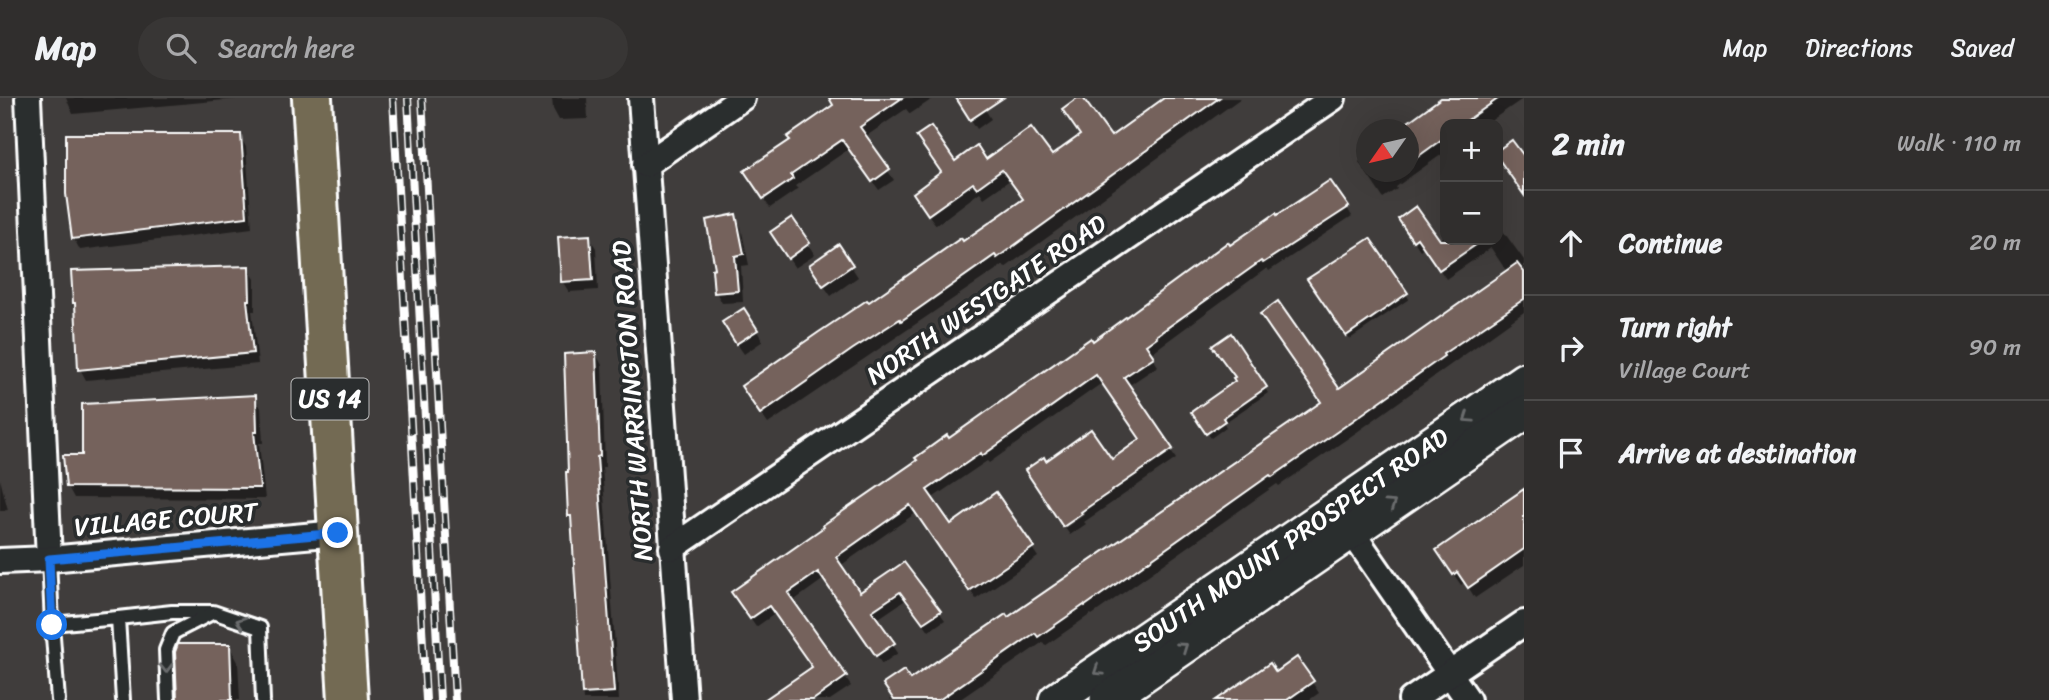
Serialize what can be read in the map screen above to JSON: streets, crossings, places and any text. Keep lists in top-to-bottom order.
{
  "streets": {
    "main road": ["US 14", "SOUTH MOUNT PROSPECT ROAD"],
    "street": ["NORTH WESTGATE ROAD", "NORTH WARRINGTON ROAD", "VILLAGE COURT"]
  },
  "crossings": [
    ["NORTH WESTGATE ROAD", "NORTH WARRINGTON ROAD"],
    ["US 14", "VILLAGE COURT"]
  ],
  "north": "bottom left",
  "page": {
    "header": "Map",
    "search": "Search here",
    "nav": ["Map", "Directions", "Saved"],
    "heading": ["2 min", "Walk · 110 m"],
    "map_buttons": ["+", "−"],
    "list": [
      ["Continue", "20 m"],
      ["Turn right", "Village Court", "90 m"],
      "Arrive at destination"
    ]
  }
}
